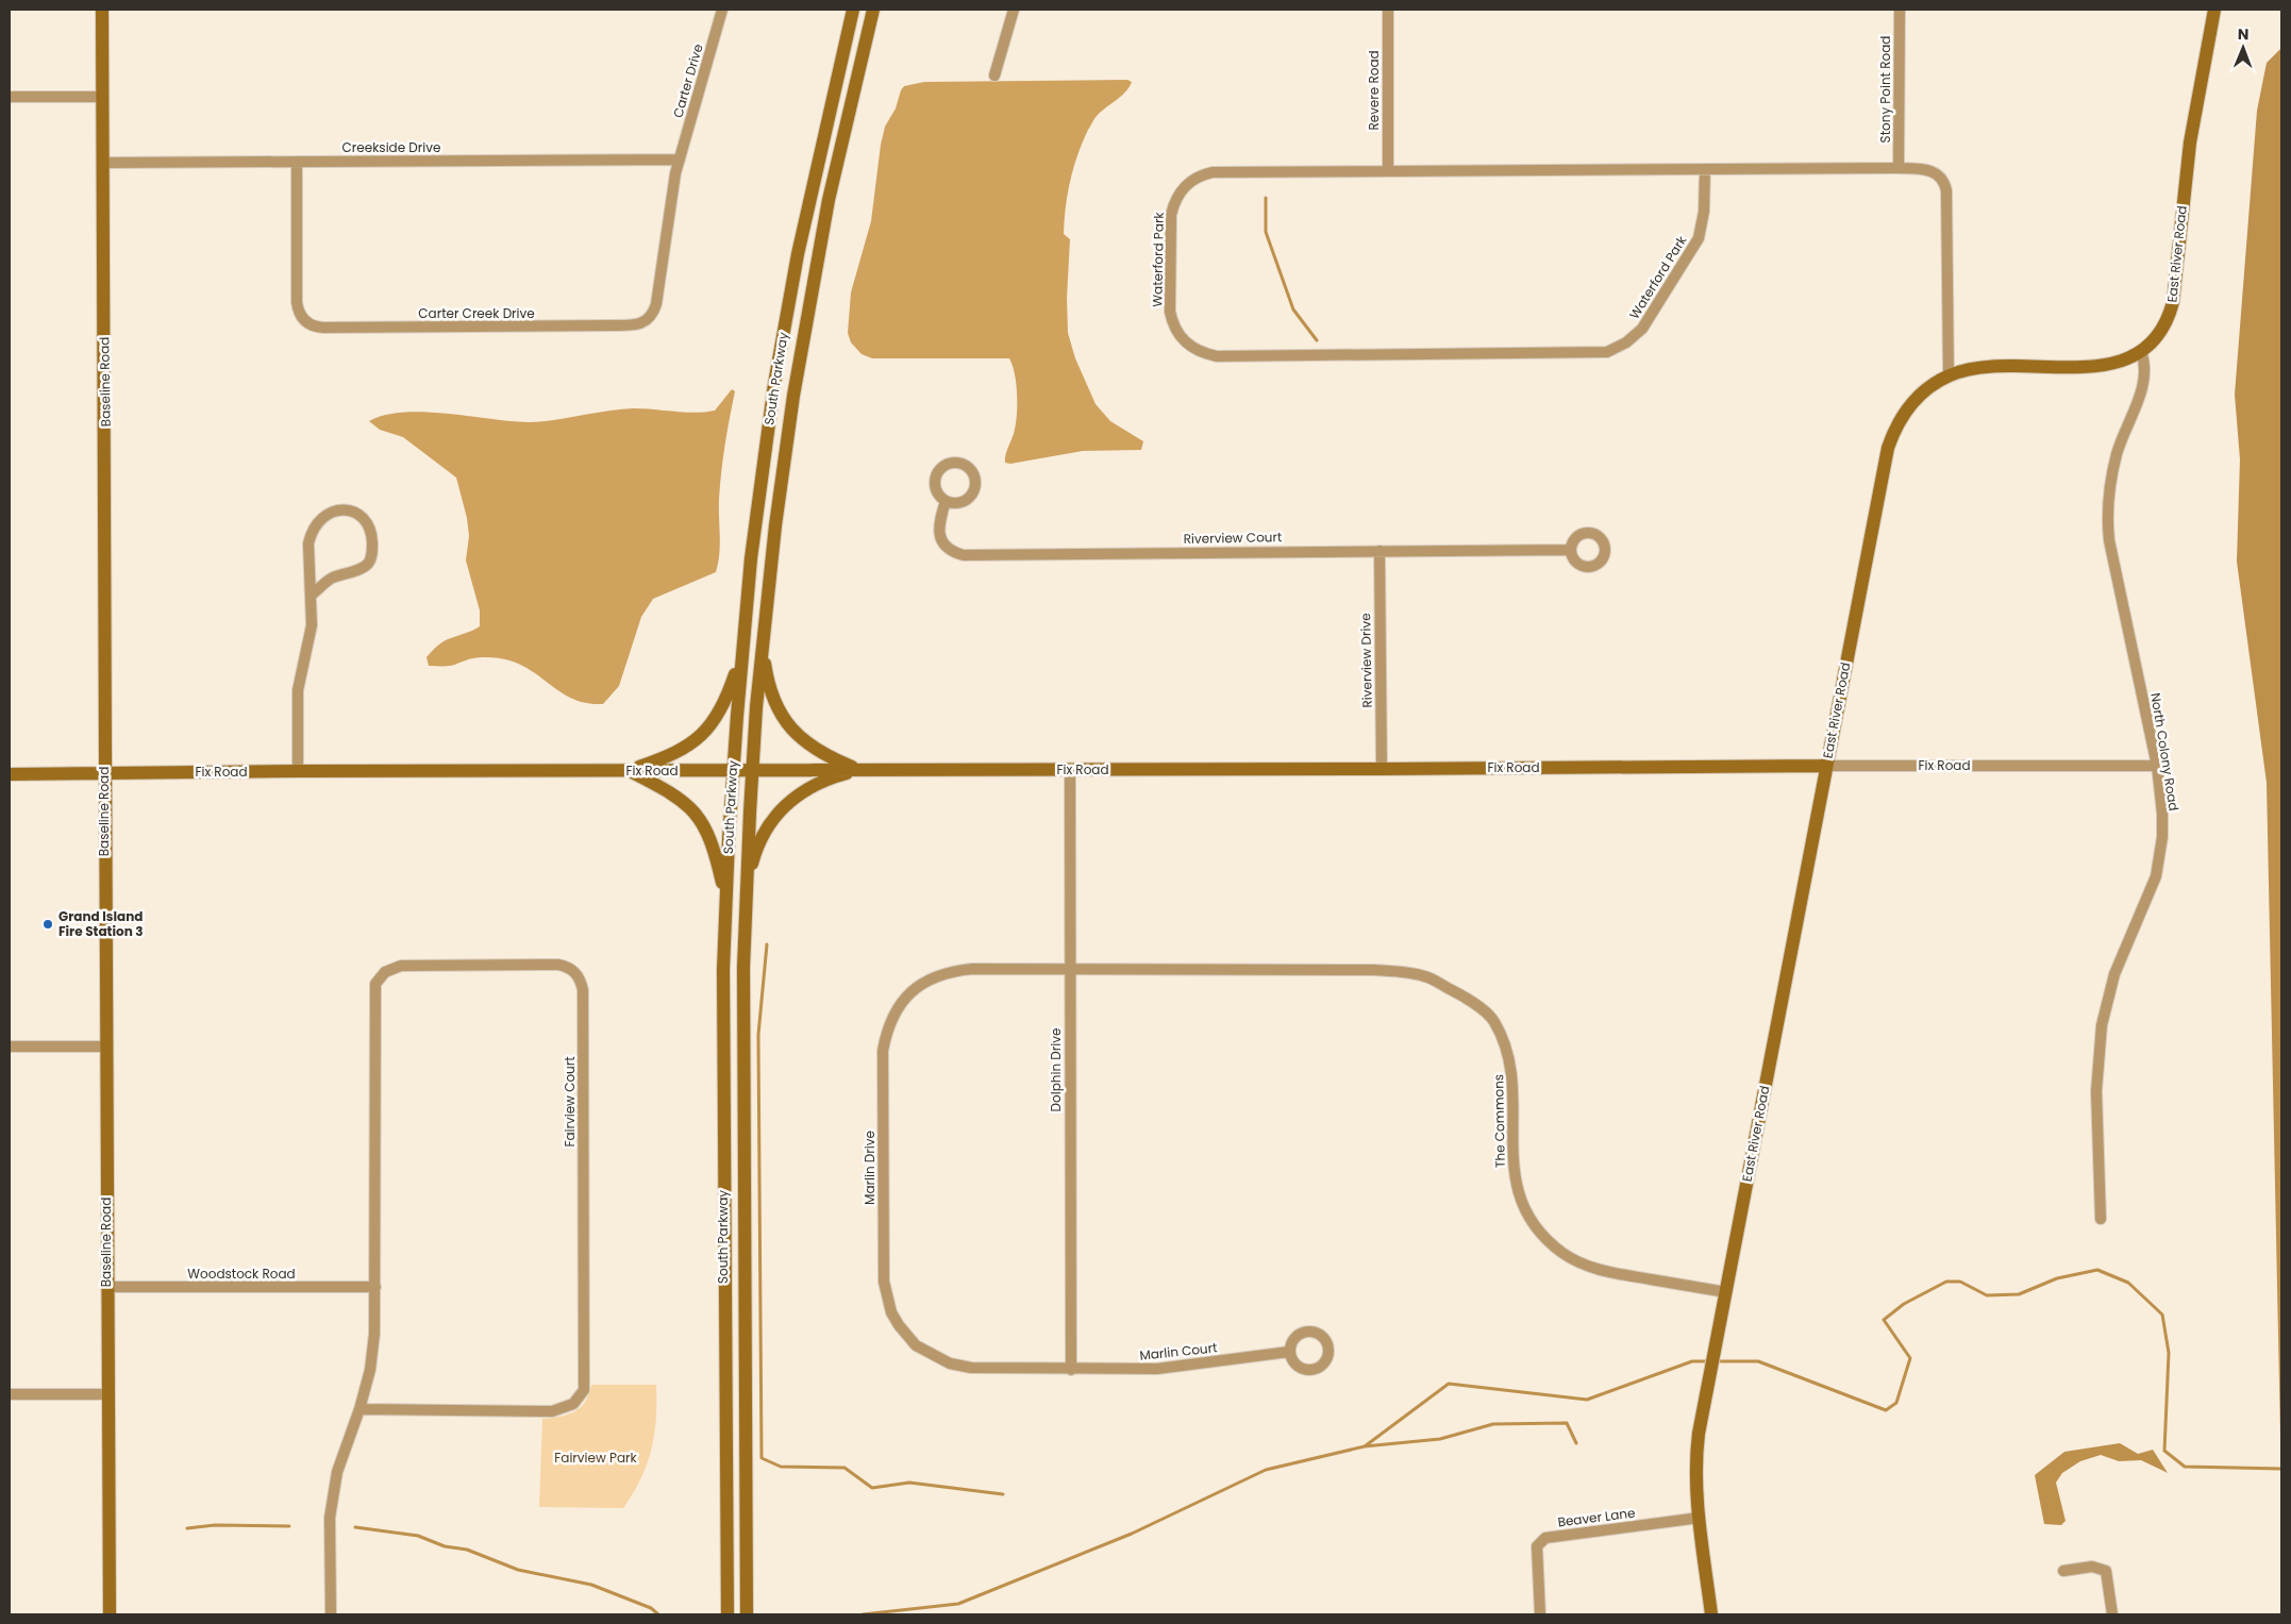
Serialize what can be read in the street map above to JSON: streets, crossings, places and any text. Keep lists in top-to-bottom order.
{
  "streets": {
    "main road": [
      "East River Road",
      "South Parkway",
      "Baseline Road",
      "Fix Road"
    ],
    "street": [
      "Carter Drive",
      "Stony Point Road",
      "Revere Road",
      "Creekside Drive",
      "Waterford Park",
      "Carter Creek Drive",
      "Riverview Court",
      "Riverview Drive",
      "North Colony Road",
      "Dolphin Drive",
      "Fairview Court",
      "The Commons",
      "Marlin Drive",
      "Woodstock Road",
      "Marlin Court",
      "Beaver Lane"
    ]
  },
  "crossings": [
    ["Carter Drive", "Creekside Drive"],
    ["Carter Drive", "Carter Creek Drive"],
    ["Stony Point Road", "Waterford Park"],
    ["Revere Road", "Waterford Park"],
    ["Creekside Drive", "Carter Creek Drive"],
    ["Creekside Drive", "Baseline Road"],
    ["East River Road", "Waterford Park"],
    ["East River Road", "North Colony Road"],
    ["East River Road", "Fix Road"],
    ["East River Road", "The Commons"],
    ["East River Road", "Beaver Lane"],
    ["South Parkway", "Fix Road"],
    ["Baseline Road", "Fix Road"],
    ["Baseline Road", "Woodstock Road"],
    ["Riverview Court", "Riverview Drive"],
    ["Riverview Drive", "Fix Road"],
    ["North Colony Road", "Fix Road"],
    ["Fix Road", "Dolphin Drive"],
    ["Dolphin Drive", "The Commons"],
    ["Dolphin Drive", "Marlin Drive"],
    ["Dolphin Drive", "Marlin Court"],
    ["Fairview Court", "Woodstock Road"],
    ["The Commons", "Marlin Drive"],
    ["Marlin Drive", "Marlin Court"]
  ],
  "parks": ["Fairview Park"],
  "places": ["Grand Island Fire Station 3"],
  "north": "top"
}
